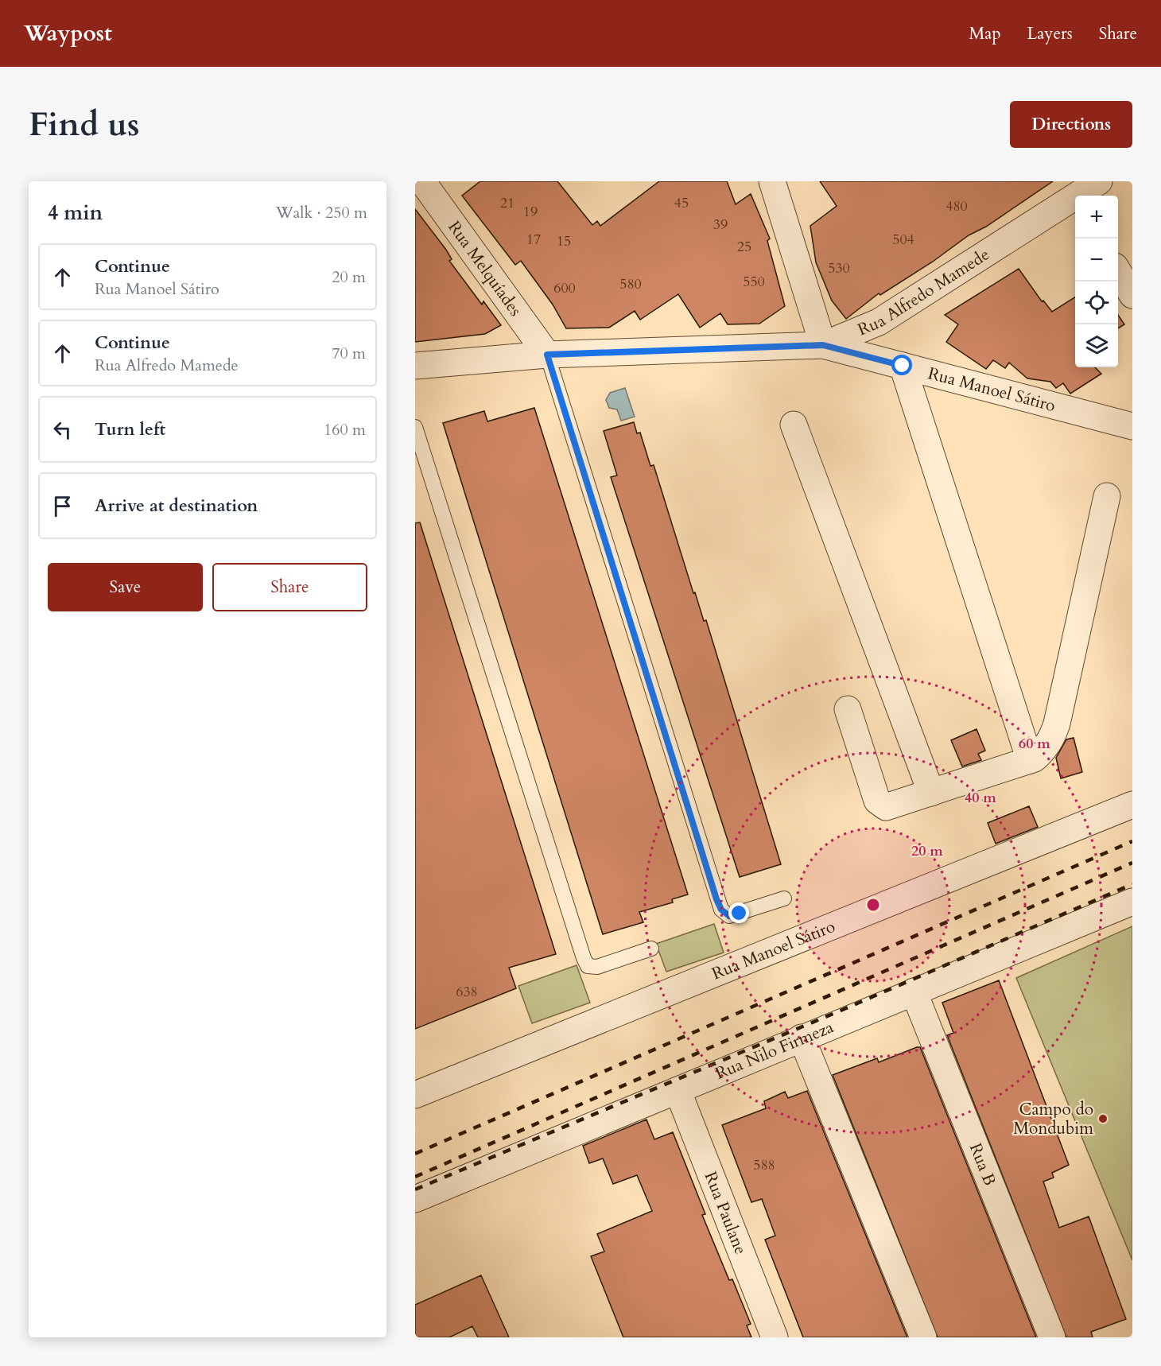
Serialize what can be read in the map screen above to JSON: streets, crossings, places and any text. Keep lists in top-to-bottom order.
{
  "streets": {
    "street": [
      "Rua Melquíades",
      "Rua Alfredo Mamede",
      "Rua Manoel Sátiro",
      "Rua Nilo Firmeza",
      "Rua B",
      "Rua Paulane"
    ]
  },
  "crossings": [
    ["Rua Melquíades", "Rua Alfredo Mamede"],
    ["Rua Alfredo Mamede", "Rua Manoel Sátiro"],
    ["Rua Nilo Firmeza", "Rua B"],
    ["Rua Nilo Firmeza", "Rua Paulane"]
  ],
  "places": ["Campo do Mondubim"],
  "house_numbers": [
    "21",
    "45",
    "480",
    "19",
    "39",
    "17",
    "504",
    "15",
    "25",
    "530",
    "550",
    "580",
    "600",
    "638",
    "588"
  ],
  "page": {
    "header": "Waypost",
    "nav": ["Map", "Layers", "Share"],
    "buttons": [
      "Directions",
      ["Save", "Share"]
    ],
    "title": "Find us",
    "heading": ["4 min", "Walk · 250 m"],
    "map_buttons": ["+", "−"],
    "list": [
      ["Continue", "Rua Manoel Sátiro", "20 m"],
      ["Continue", "Rua Alfredo Mamede", "70 m"],
      ["Turn left", "160 m"],
      "Arrive at destination"
    ]
  },
  "rings": ["60 m", "40 m", "20 m"]
}
